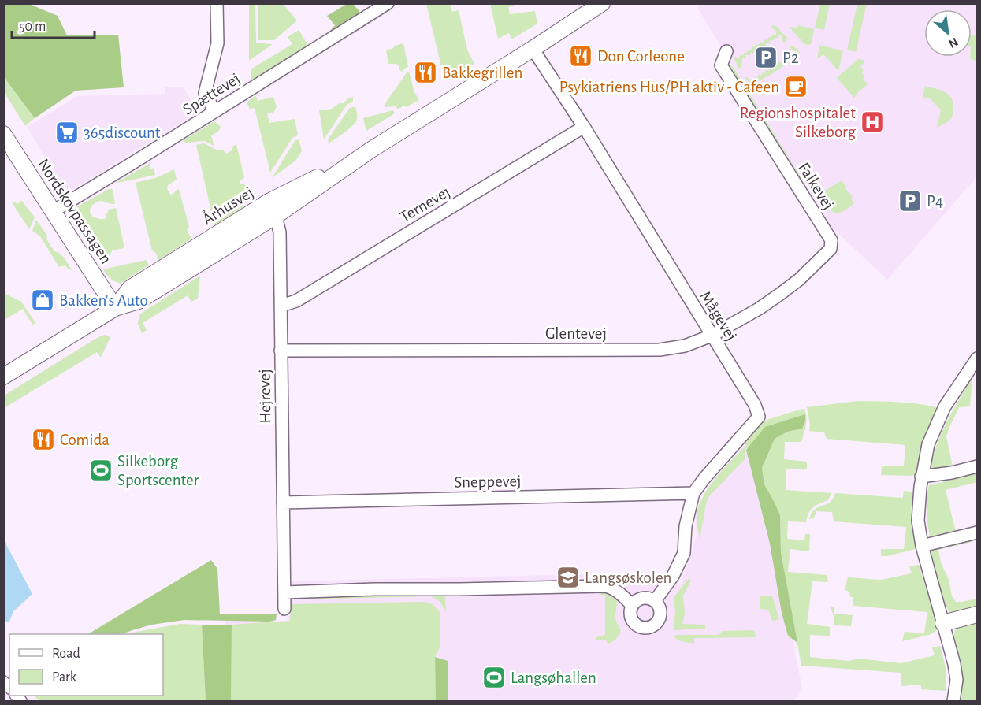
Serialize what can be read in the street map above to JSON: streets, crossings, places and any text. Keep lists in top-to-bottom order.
{
  "streets": {
    "street": [
      "Spættevej",
      "Falkevej",
      "Ternevej",
      "Århusvej",
      "Nordskovpassagen",
      "Mågevej",
      "Glentevej",
      "Hejrevej",
      "Sneppevej"
    ]
  },
  "crossings": [
    ["Spættevej", "Nordskovpassagen"],
    ["Falkevej", "Glentevej"],
    ["Ternevej", "Mågevej"],
    ["Ternevej", "Hejrevej"],
    ["Århusvej", "Nordskovpassagen"],
    ["Århusvej", "Mågevej"],
    ["Århusvej", "Hejrevej"],
    ["Mågevej", "Glentevej"],
    ["Mågevej", "Sneppevej"],
    ["Glentevej", "Hejrevej"],
    ["Hejrevej", "Sneppevej"]
  ],
  "places": {
    "restaurant": ["Don Corleone", "Bakkegrillen", "Comida"],
    "parking": ["P2", "P4"],
    "cafe": ["Psykiatriens Hus/PH aktiv - Cafeen"],
    "hospital": ["Regionshospitalet Silkeborg"],
    "supermarket": ["365discount"],
    "shop": ["Bakken's Auto"],
    "sports": ["Silkeborg Sportscenter", "Langsøhallen"],
    "school or university": ["Langsøskolen"]
  },
  "legend": ["Road", "Park"],
  "scale_bar": "50 m",
  "north": "bottom right"
}
